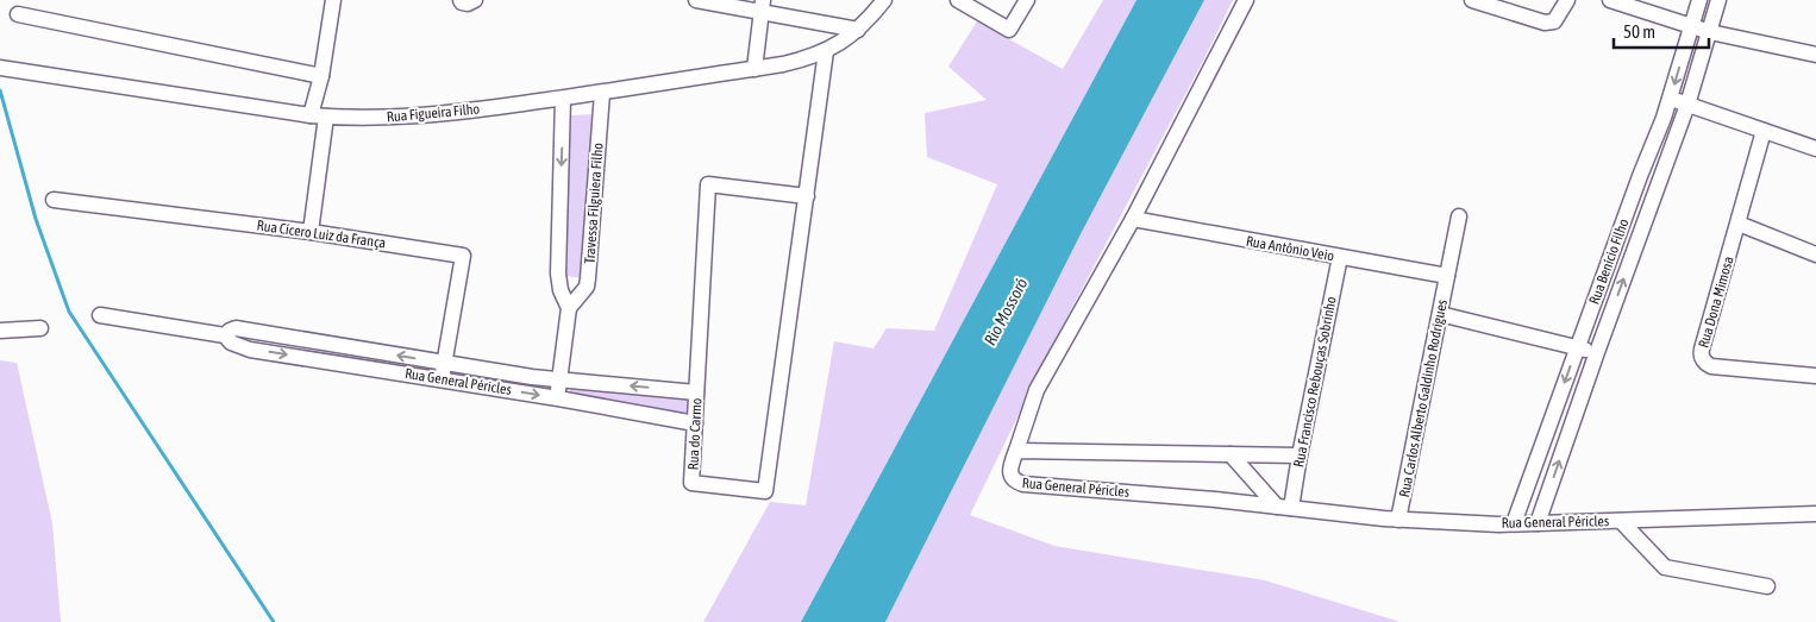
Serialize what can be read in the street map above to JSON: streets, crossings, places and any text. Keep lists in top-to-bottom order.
{
  "streets": {
    "street": [
      "Rua Figueira Filho",
      "Travessa Filguiera Filho",
      "Rua Cícero Luiz da França",
      "Rua Antônio Veio",
      "Rua Benício Filho",
      "Rua Dona Mimosa",
      "Rua General Péricles",
      "Rua Francisco Rebouças Sobrinho",
      "Rua Carlos Alberto Galdinho Rodrigues",
      "Rua do Carmo"
    ]
  },
  "crossings": [
    ["Rua Figueira Filho", "Travessa Filguiera Filho"],
    ["Rua Figueira Filho", "Rua do Carmo"],
    ["Rua Cícero Luiz da França", "Rua General Péricles"],
    ["Rua Antônio Veio", "Rua Francisco Rebouças Sobrinho"],
    ["Rua Antônio Veio", "Rua Carlos Alberto Galdinho Rodrigues"],
    ["Rua Benício Filho", "Rua General Péricles"],
    ["Rua General Péricles", "Rua Francisco Rebouças Sobrinho"],
    ["Rua General Péricles", "Rua Carlos Alberto Galdinho Rodrigues"],
    ["Rua General Péricles", "Rua do Carmo"]
  ],
  "water": ["Rio Mossoró"],
  "scale_bar": "50 m"
}
